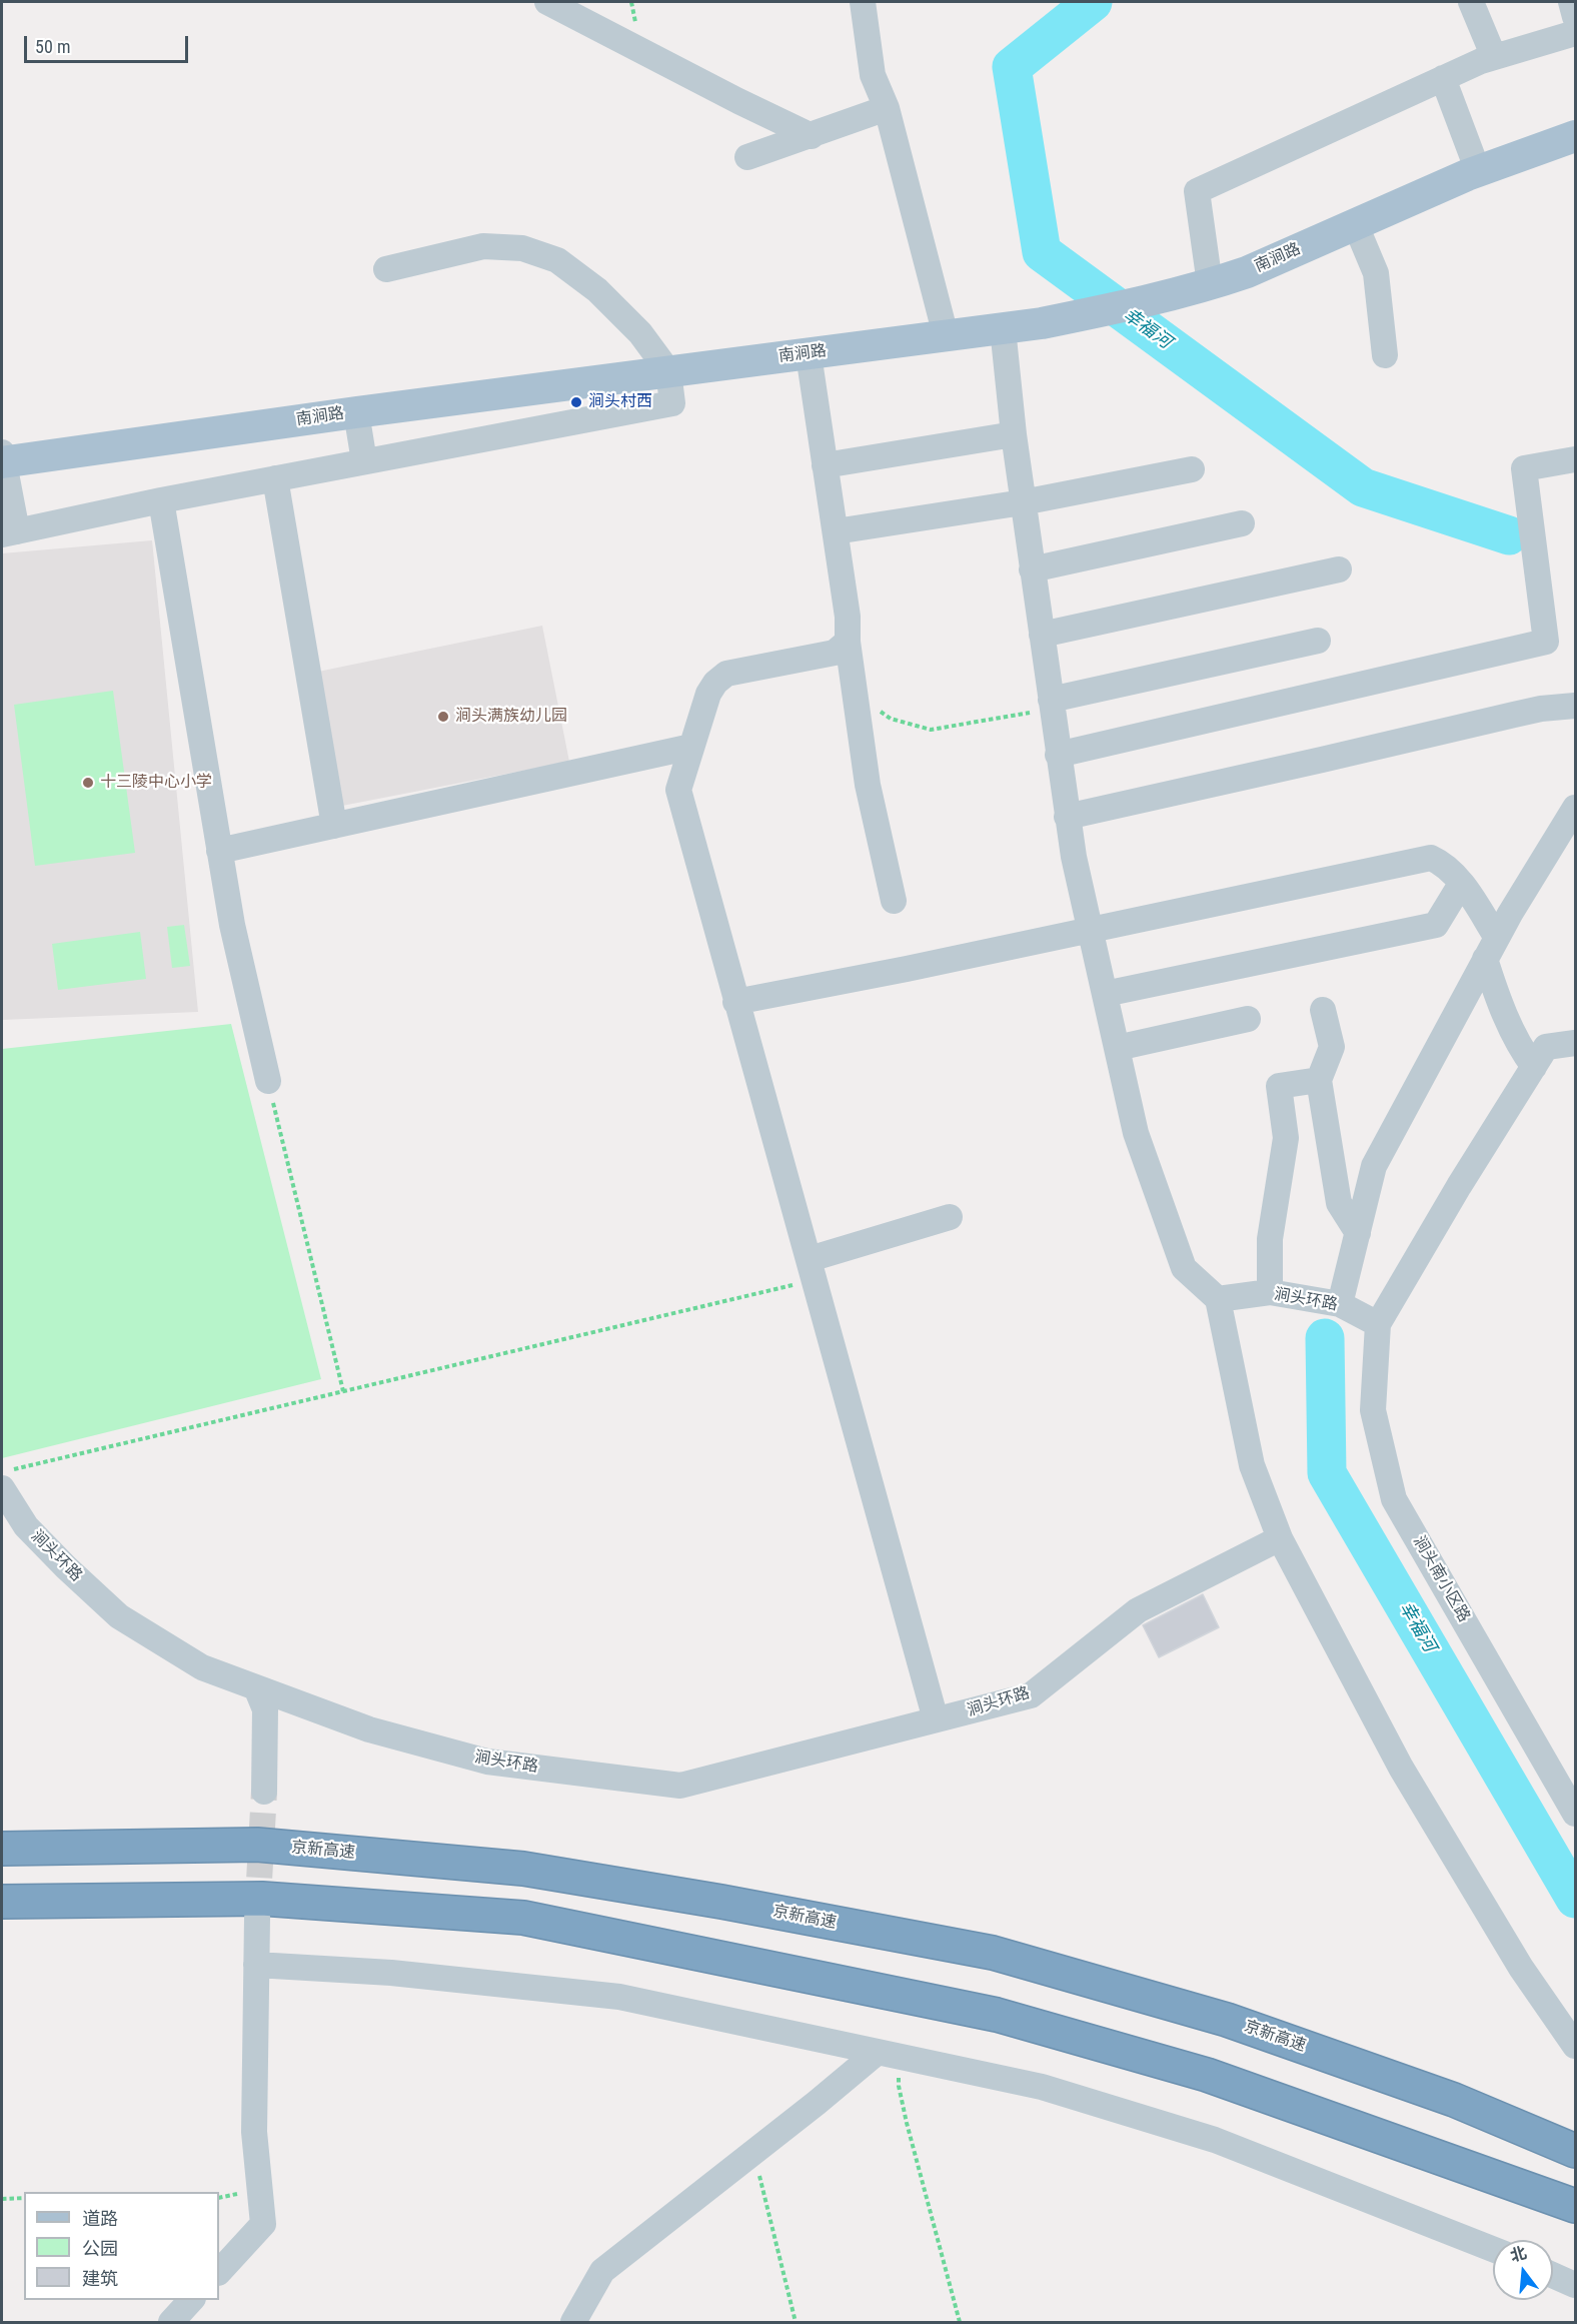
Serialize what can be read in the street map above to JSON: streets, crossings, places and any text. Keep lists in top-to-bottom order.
{
  "streets": {
    "highway": ["京新高速"],
    "main road": ["南涧路"],
    "street": ["涧头环路", "涧头南小区路"]
  },
  "crossings": [
    ["涧头环路", "涧头南小区路"]
  ],
  "water": ["幸福河"],
  "places": ["涧头村西", "涧头满族幼儿园", "十三陵中心小学"],
  "legend": ["道路", "公园", "建筑"],
  "scale_bar": "50 m",
  "north": "top"
}
